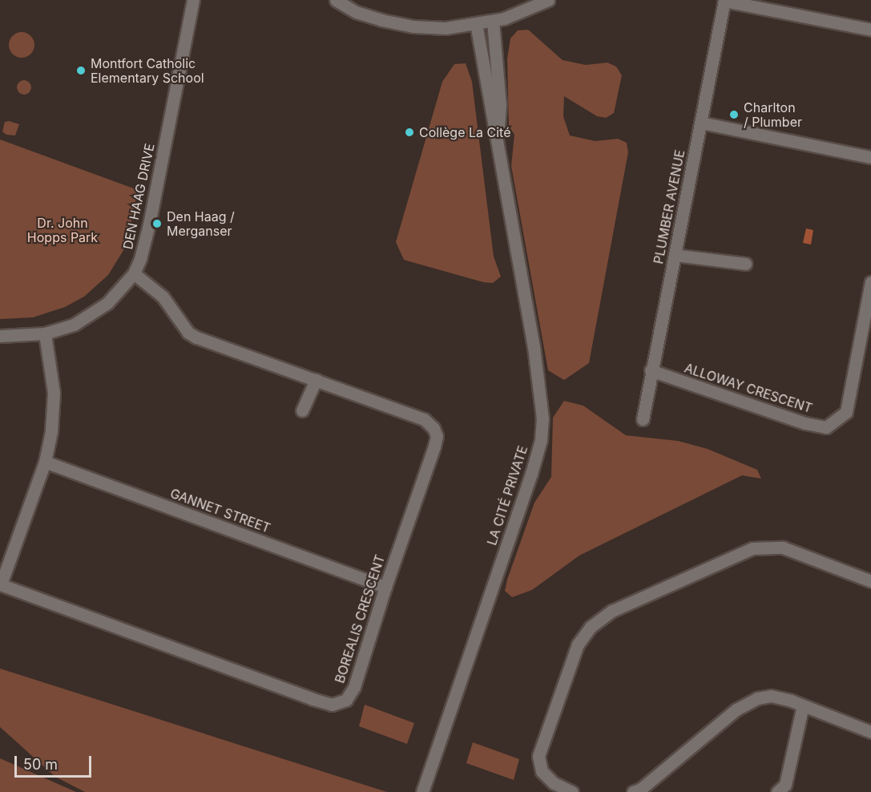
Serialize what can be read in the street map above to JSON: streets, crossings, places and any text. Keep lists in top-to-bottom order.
{
  "streets": {
    "street": [
      "DEN HAAG DRIVE",
      "PLUMBER AVENUE",
      "ALLOWAY CRESCENT",
      "LA CITÉ PRIVATE",
      "GANNET STREET",
      "BOREALIS CRESCENT"
    ]
  },
  "crossings": [
    ["DEN HAAG DRIVE", "BOREALIS CRESCENT"],
    ["PLUMBER AVENUE", "ALLOWAY CRESCENT"],
    ["GANNET STREET", "BOREALIS CRESCENT"]
  ],
  "parks": ["Dr. John Hopps Park"],
  "places": [
    "Montfort Catholic Elementary School",
    "Charlton / Plumber",
    "Collège La Cité",
    "Den Haag / Merganser"
  ],
  "scale_bar": "50 m"
}
